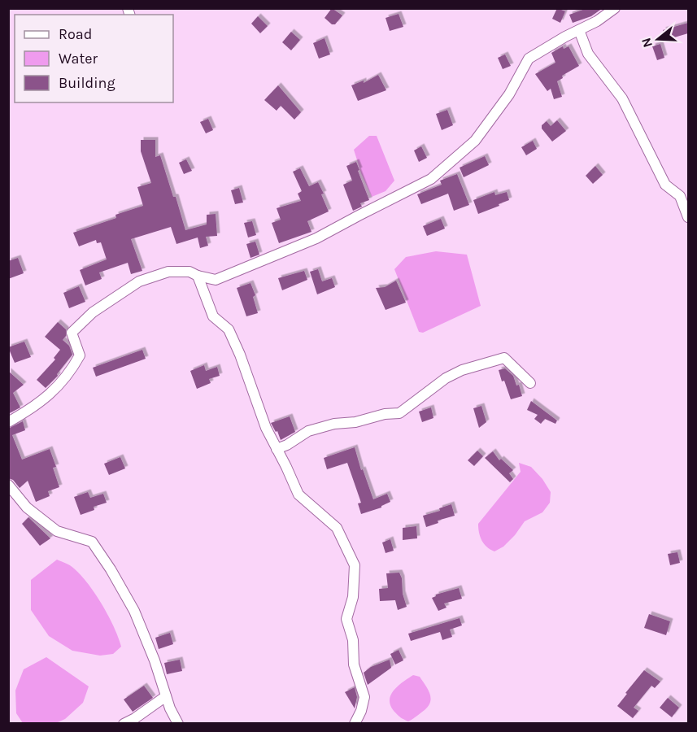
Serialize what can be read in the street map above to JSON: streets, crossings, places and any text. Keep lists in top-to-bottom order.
{
  "legend": ["Road", "Water", "Building"],
  "north": "left"
}
